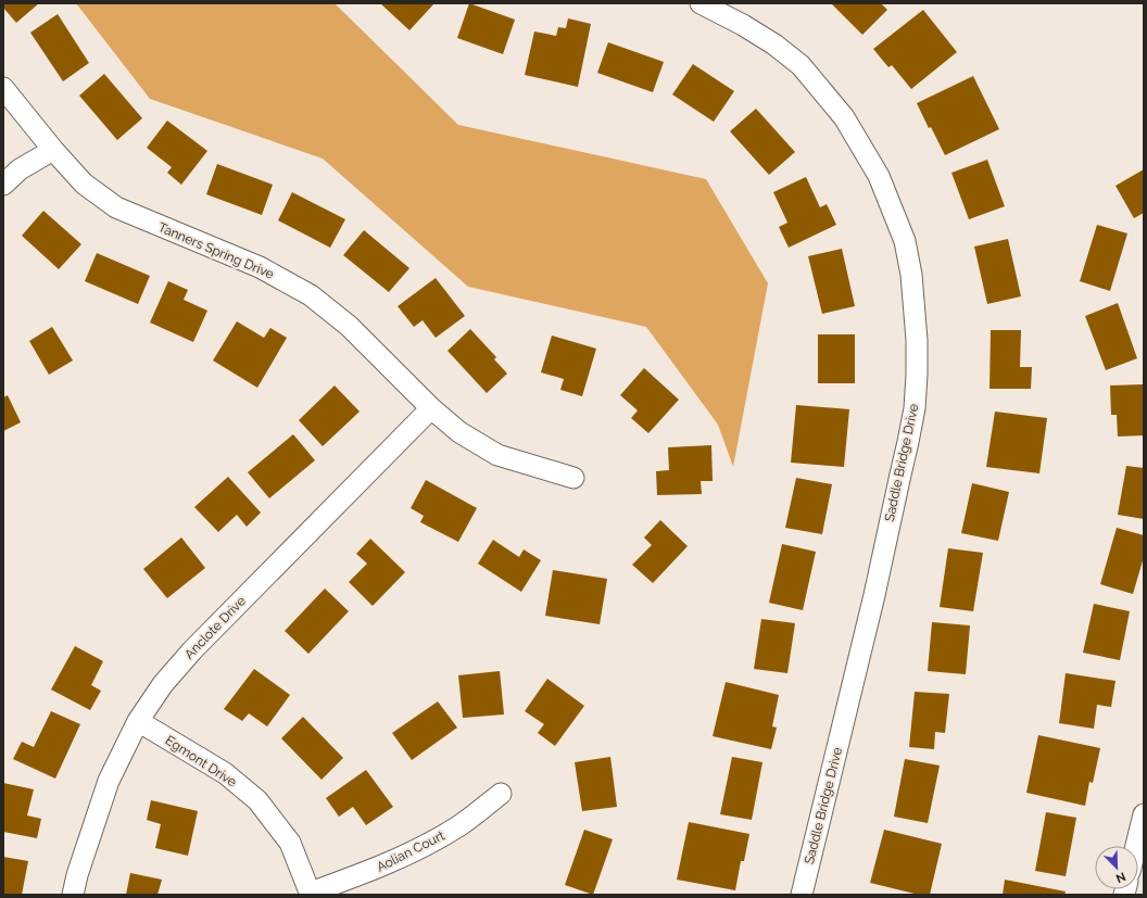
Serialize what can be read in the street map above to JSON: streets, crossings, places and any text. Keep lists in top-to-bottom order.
{
  "streets": {
    "street": [
      "Tanners Spring Drive",
      "Saddle Bridge Drive",
      "Anclote Drive",
      "Egmont Drive",
      "Aolian Court"
    ]
  },
  "crossings": [
    ["Tanners Spring Drive", "Anclote Drive"],
    ["Anclote Drive", "Egmont Drive"],
    ["Egmont Drive", "Aolian Court"]
  ],
  "north": "bottom right"
}
